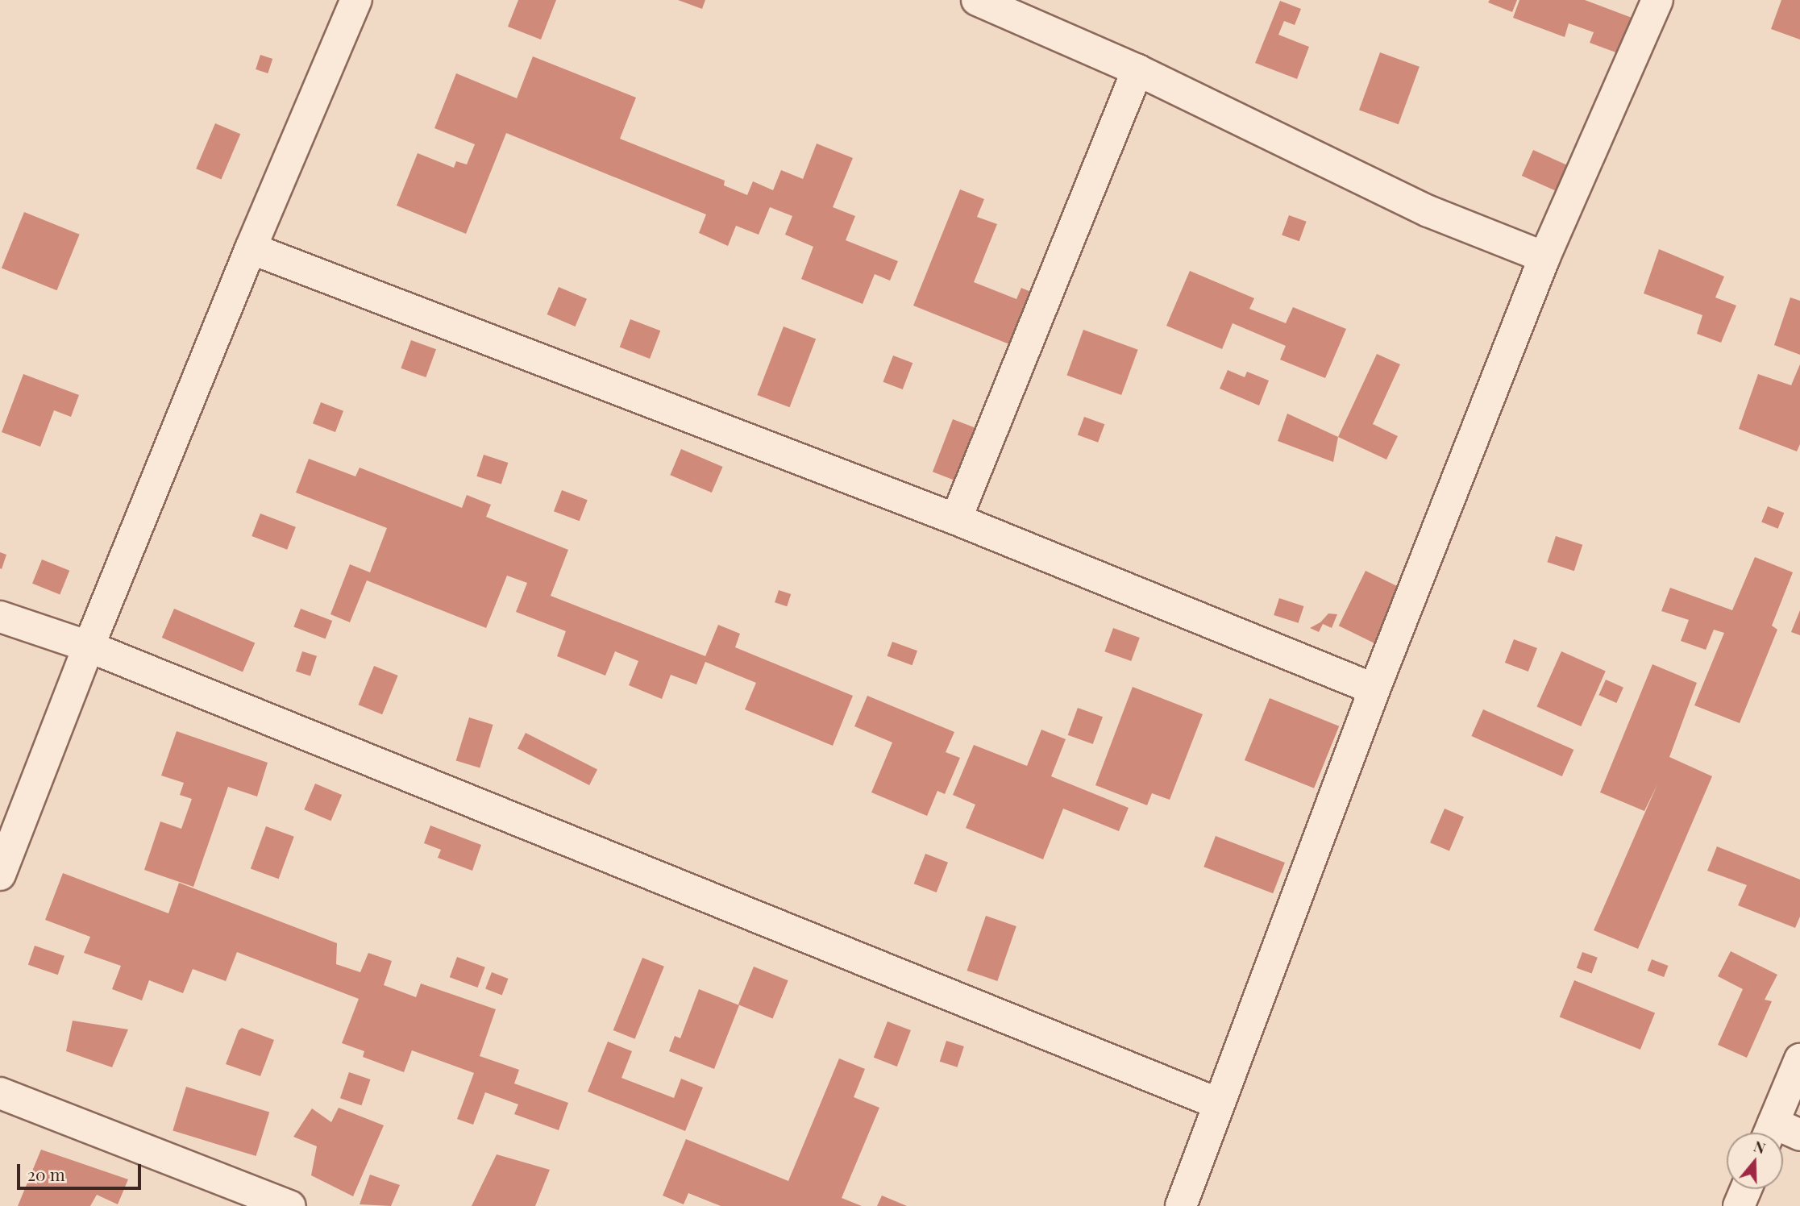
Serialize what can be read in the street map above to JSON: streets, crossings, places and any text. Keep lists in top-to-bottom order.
{
  "scale_bar": "20 m",
  "north": "top"
}
